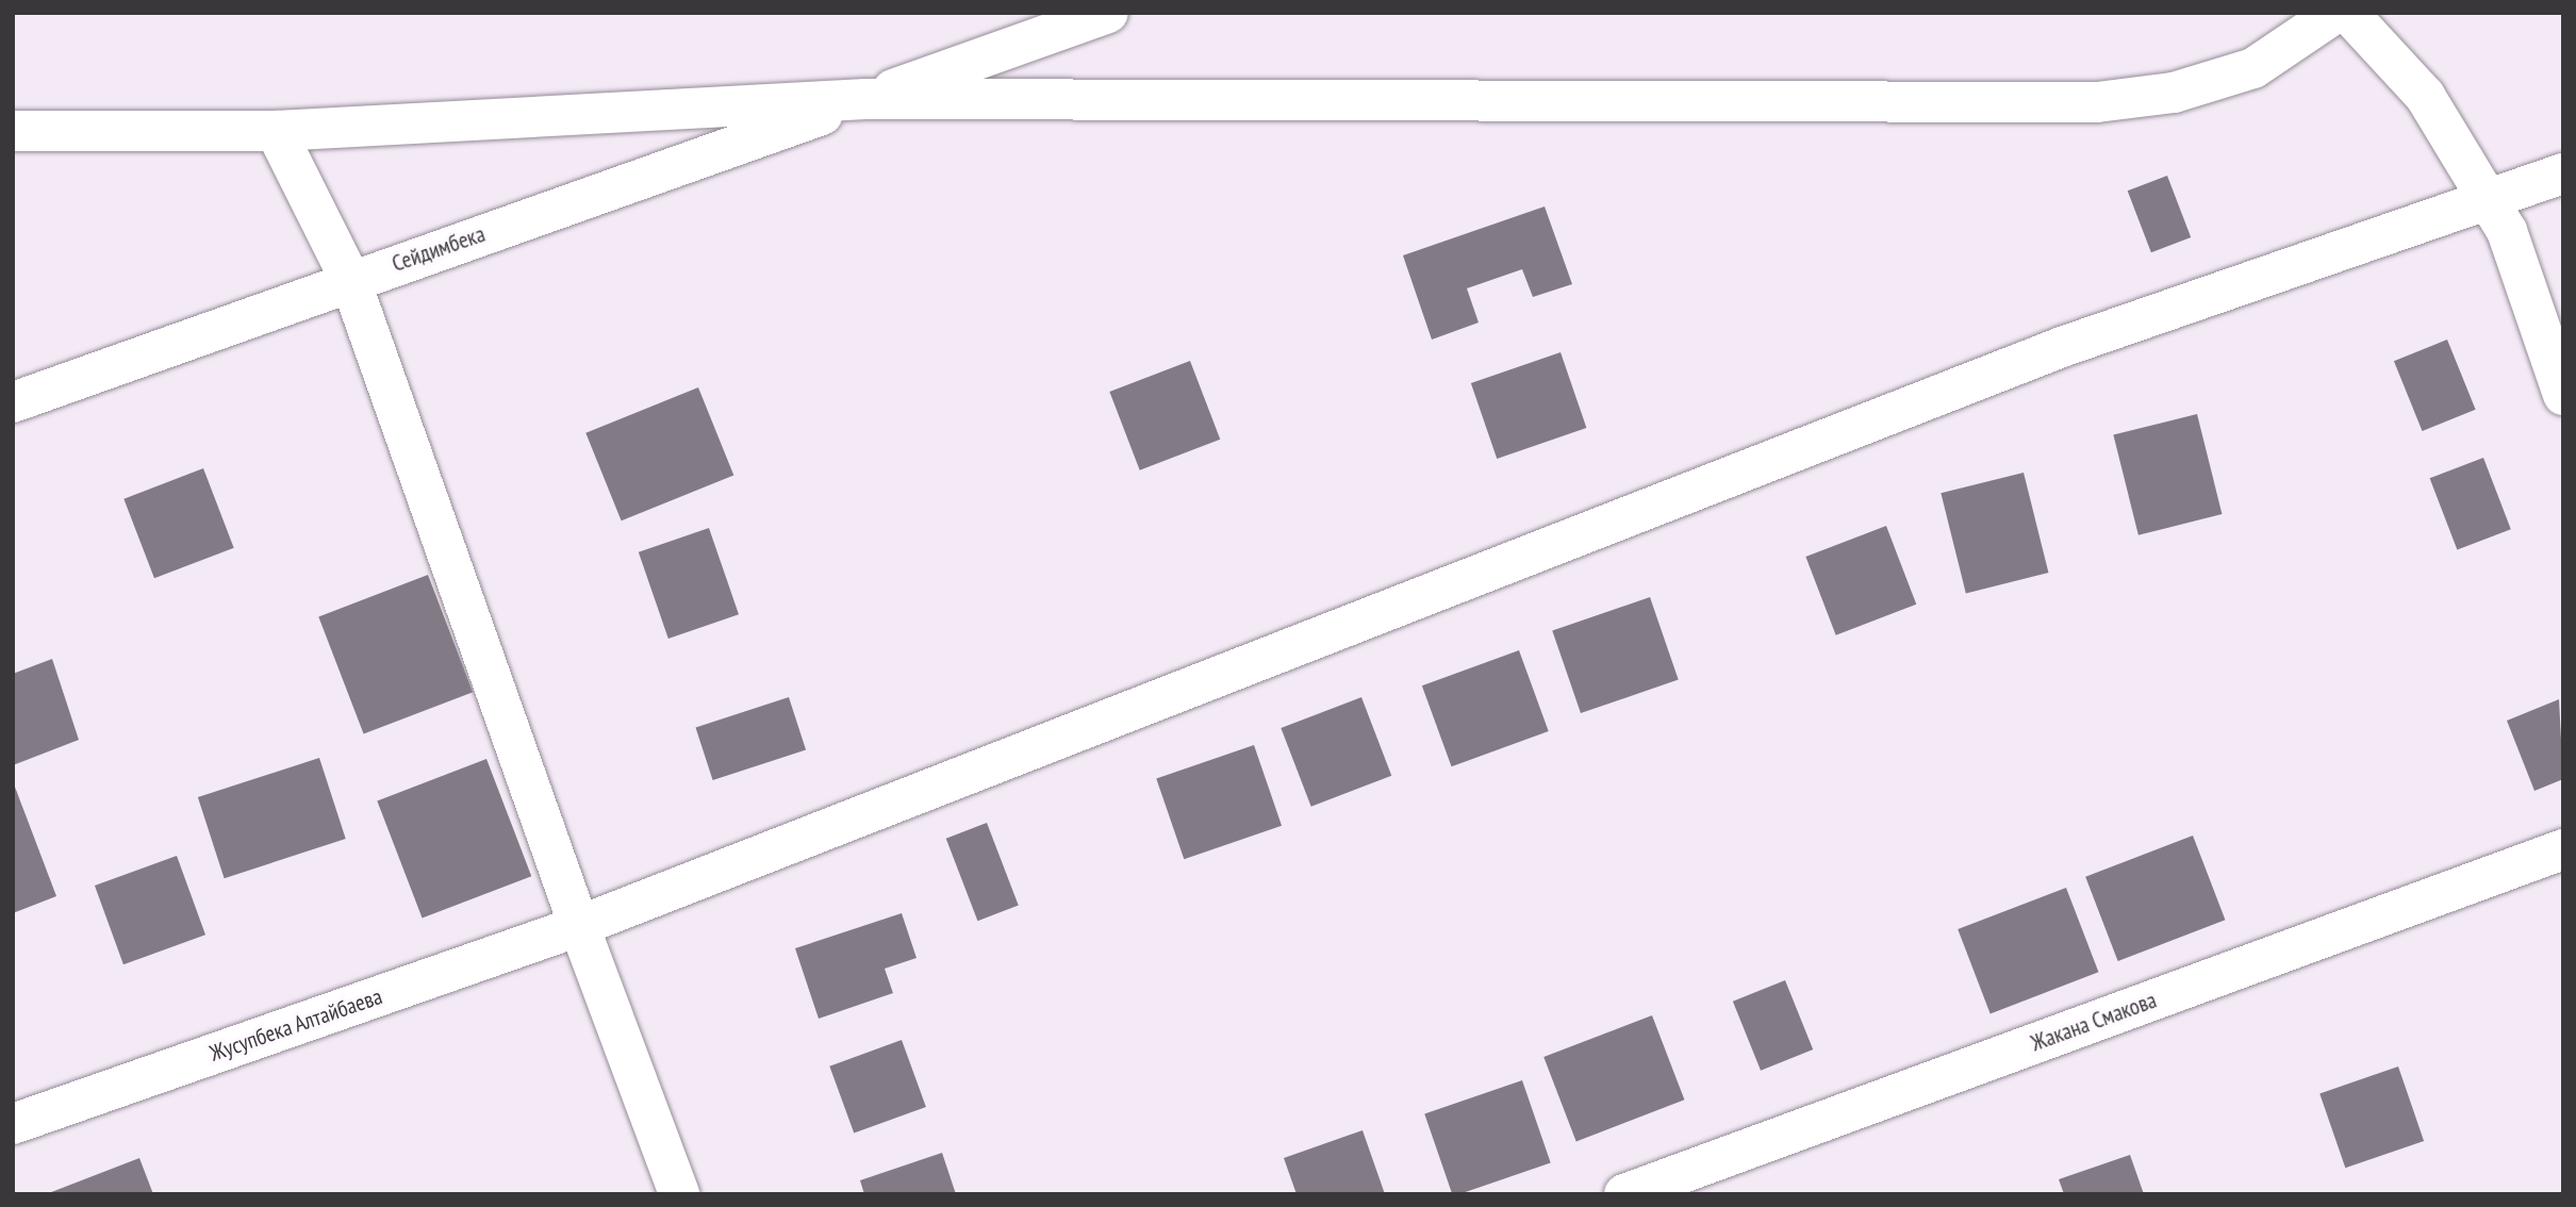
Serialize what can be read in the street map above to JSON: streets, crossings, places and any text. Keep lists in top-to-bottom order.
{
  "streets": {
    "street": ["Сейдимбека", "Жакана Смакова", "Жусупбека Алтайбаева"]
  }
}
